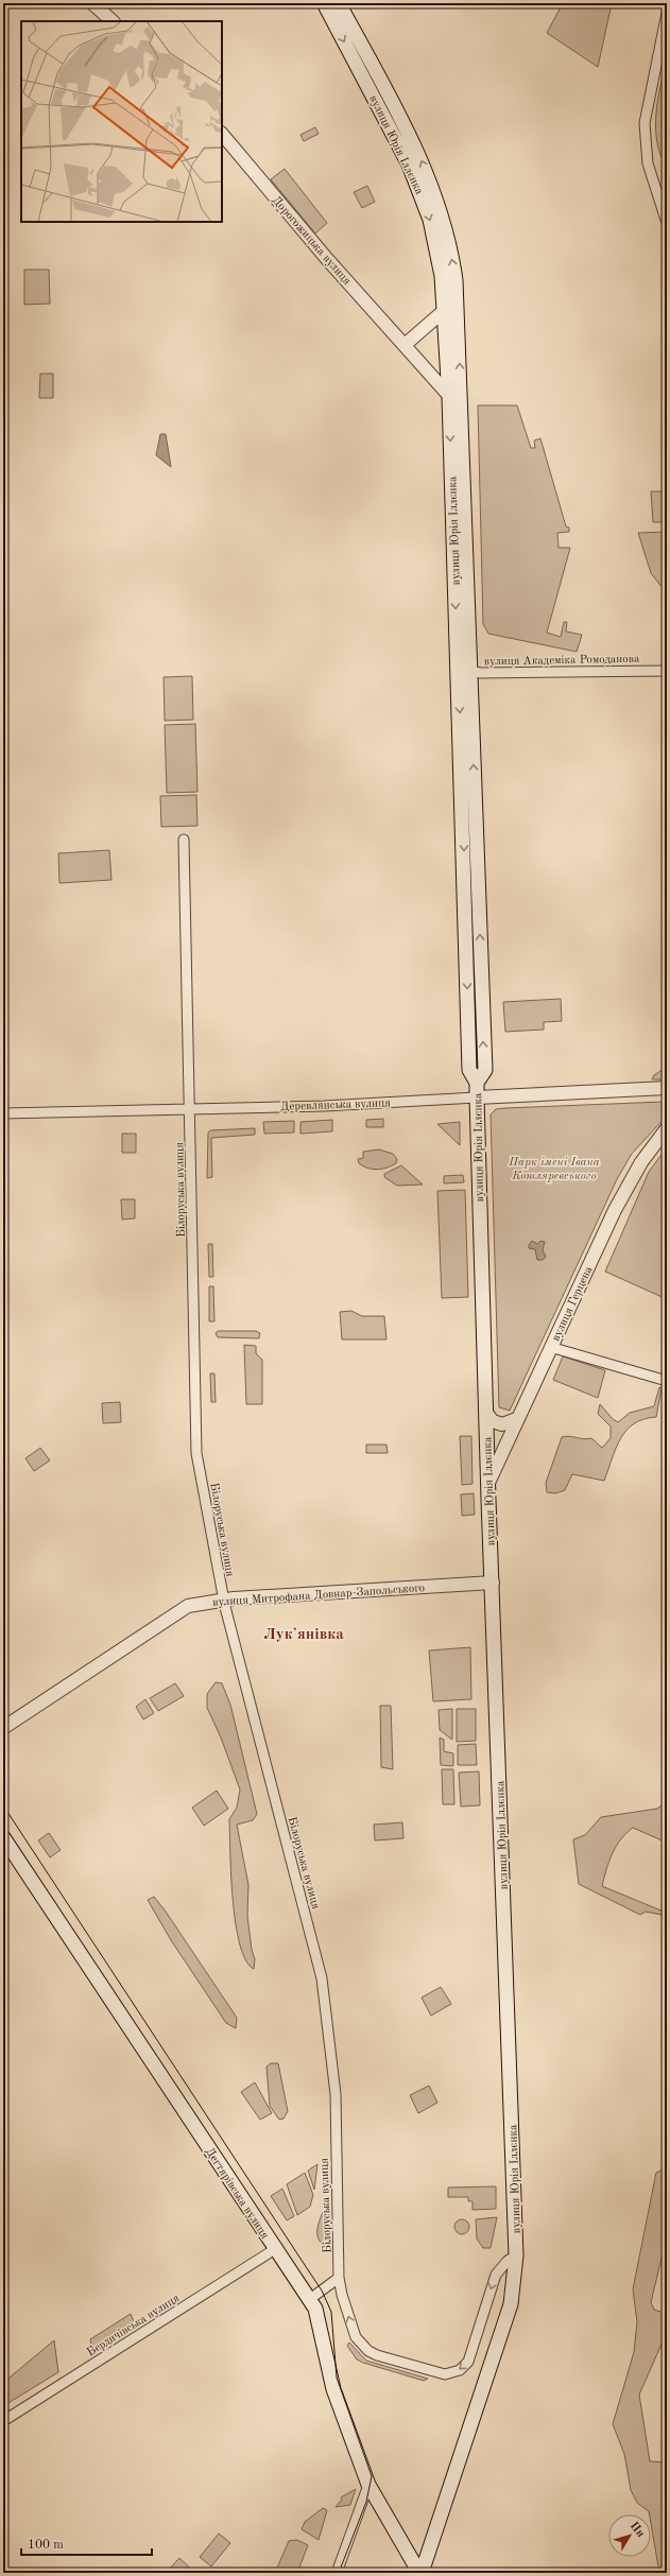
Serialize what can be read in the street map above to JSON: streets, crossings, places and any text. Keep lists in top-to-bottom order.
{
  "streets": {
    "main road": ["вулиця Юрія Іллєнка", "Дегтярівська вулиця"],
    "street": [
      "Дорогожицька вулиця",
      "вулиця Академіка Ромоданова",
      "Деревлянська вулиця",
      "Білоруська вулиця",
      "вулиця Герцена",
      "вулиця Митрофана Довнар-Запольського",
      "Бердичівська вулиця"
    ]
  },
  "crossings": [
    ["вулиця Юрія Іллєнка", "Дорогожицька вулиця"],
    ["вулиця Юрія Іллєнка", "вулиця Академіка Ромоданова"],
    ["вулиця Юрія Іллєнка", "Деревлянська вулиця"],
    ["вулиця Юрія Іллєнка", "Білоруська вулиця"],
    ["вулиця Юрія Іллєнка", "вулиця Герцена"],
    ["вулиця Юрія Іллєнка", "вулиця Митрофана Довнар-Запольського"],
    ["вулиця Юрія Іллєнка", "Дегтярівська вулиця"],
    ["Деревлянська вулиця", "Білоруська вулиця"],
    ["Білоруська вулиця", "вулиця Митрофана Довнар-Запольського"],
    ["Дегтярівська вулиця", "Бердичівська вулиця"]
  ],
  "districts": ["Лукʼянівка"],
  "parks": ["Парк імені Івана Котляревського"],
  "scale_bar": "100 m",
  "north": "top right"
}
